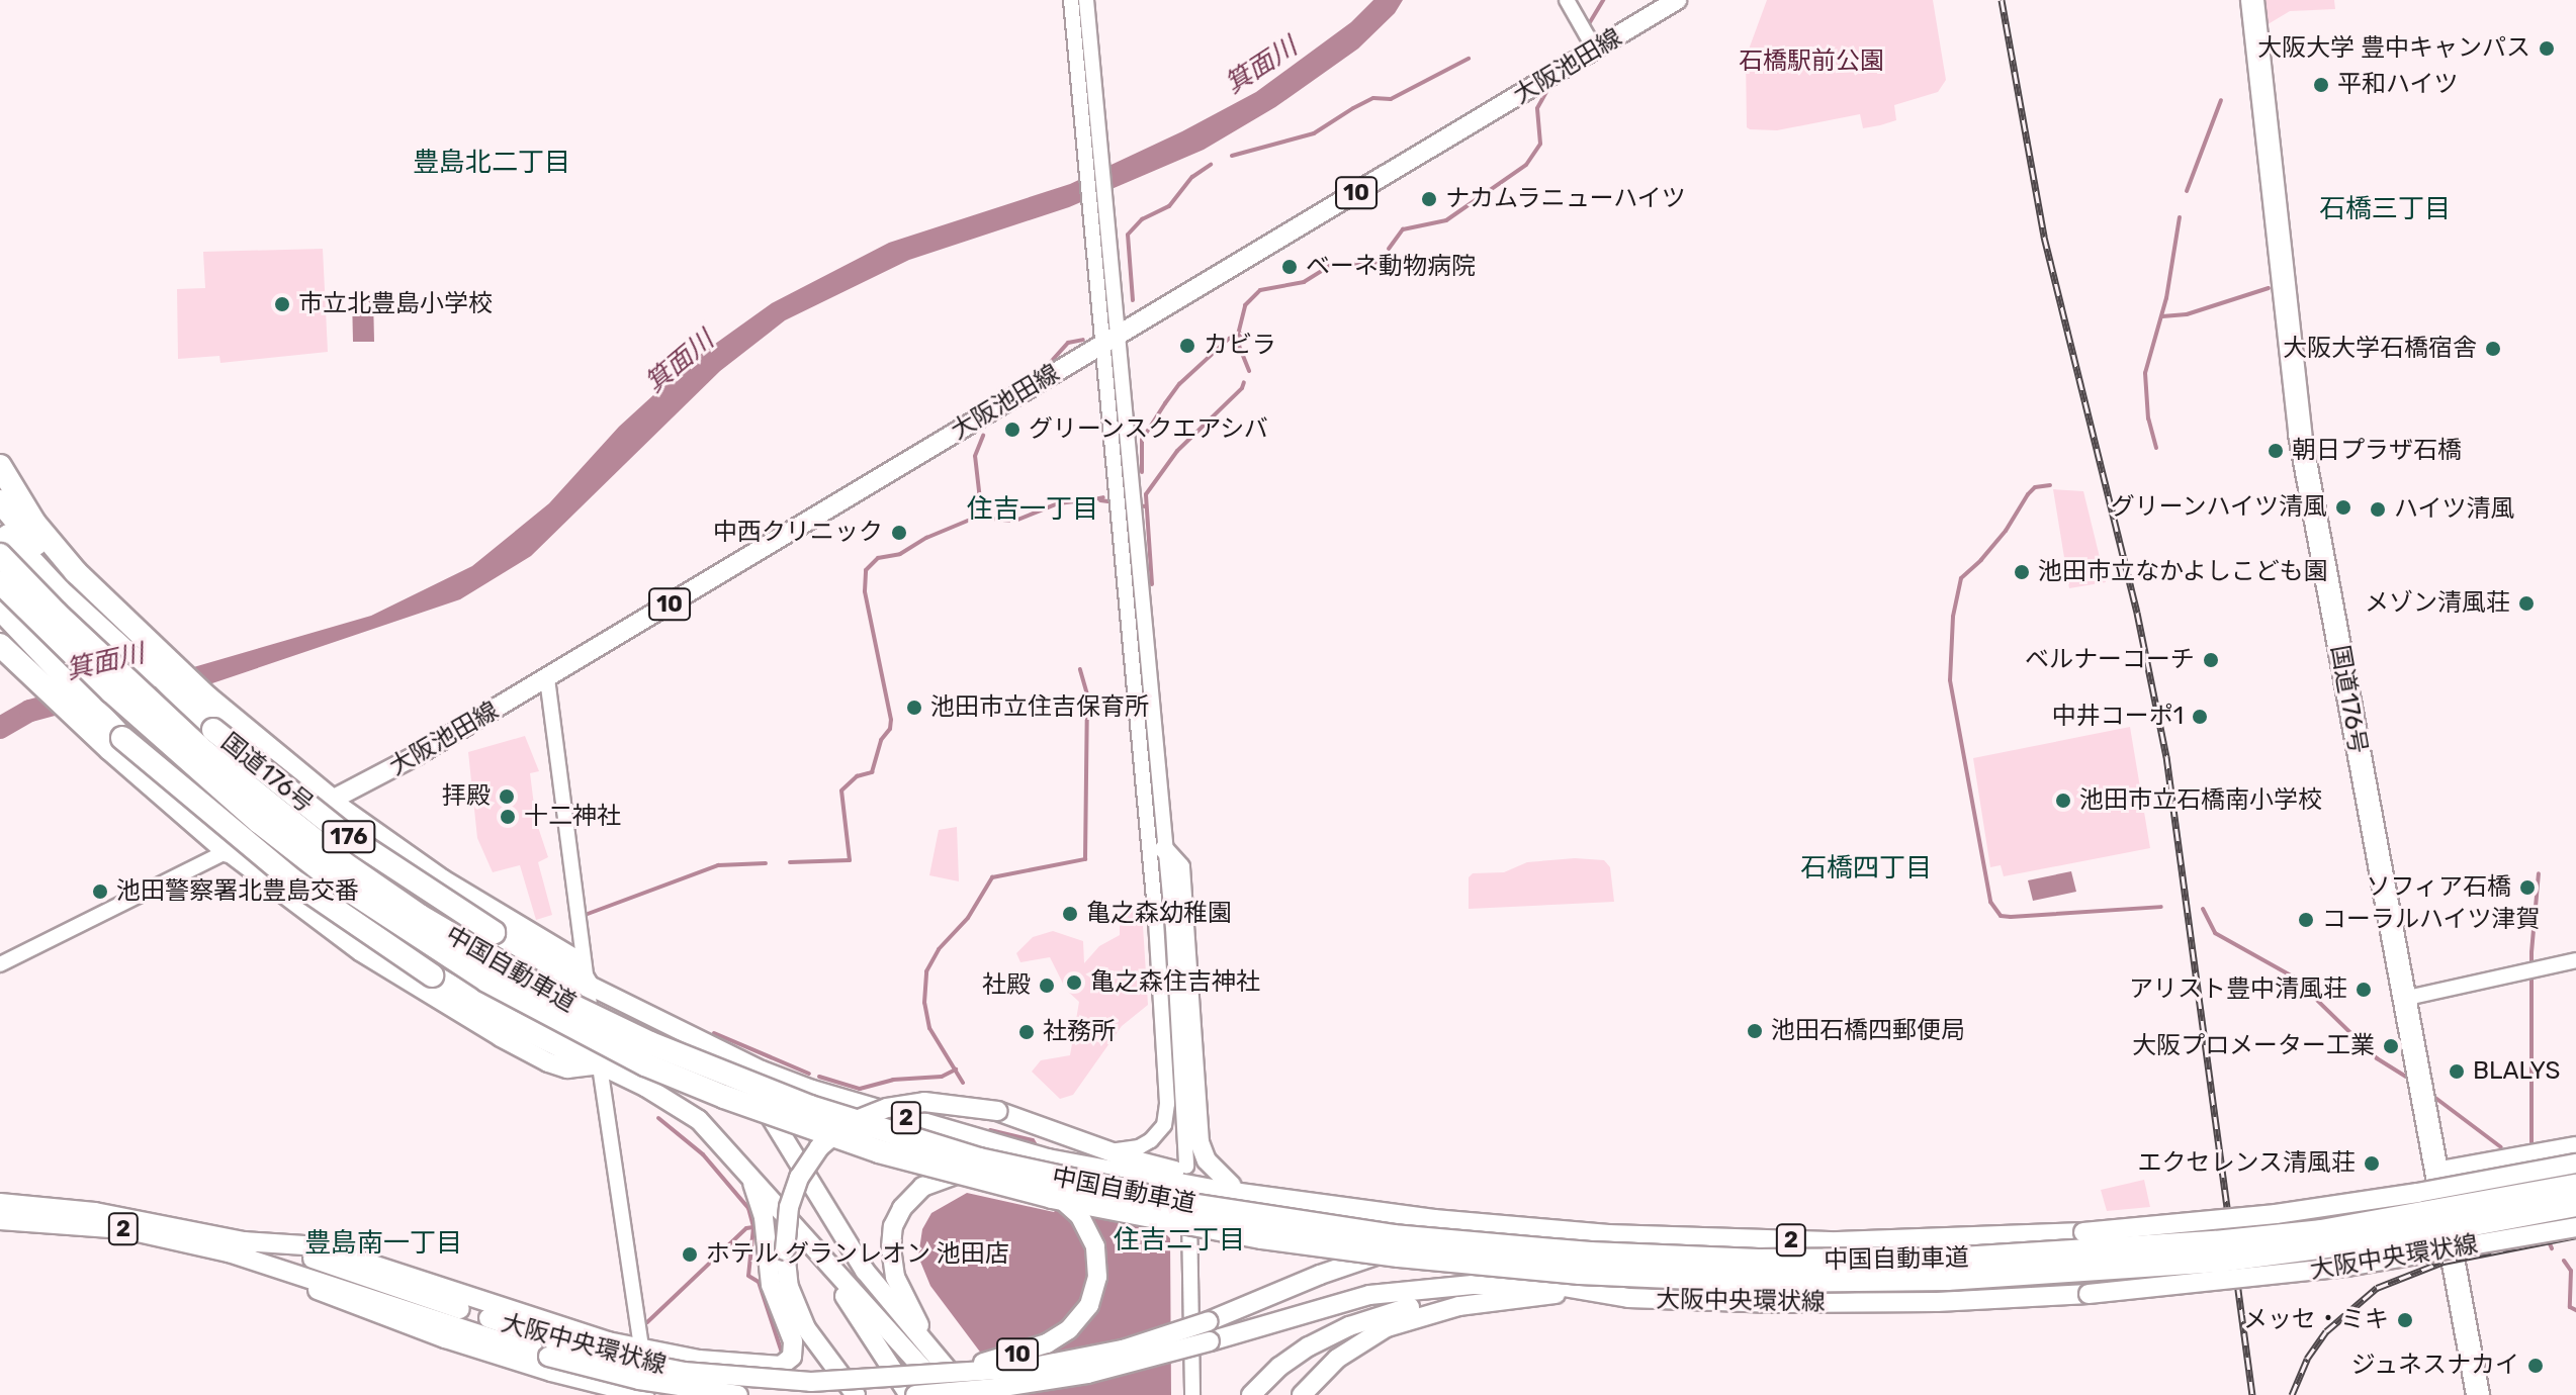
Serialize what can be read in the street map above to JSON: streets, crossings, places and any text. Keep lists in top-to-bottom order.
{
  "streets": {
    "highway": ["国道176号", "176", "中国自動車道"],
    "main road": [
      "大阪池田線",
      "10",
      "2",
      "大阪中央環状線"
    ]
  },
  "crossings": [
    ["大阪池田線", "10"],
    ["10", "国道176号"],
    ["10", "大阪中央環状線"],
    ["国道176号", "大阪中央環状線"],
    ["2", "大阪中央環状線"]
  ],
  "districts": [
    "豊島北二丁目",
    "石橋三丁目",
    "住吉一丁目",
    "石橋四丁目",
    "住吉二丁目",
    "豊島南一丁目"
  ],
  "water": ["箕面川"],
  "parks": ["石橋駅前公園"],
  "places": [
    "大阪大学 豊中キャンパス",
    "平和ハイツ",
    "ナカムラニューハイツ",
    "ベーネ動物病院",
    "市立北豊島小学校",
    "カビラ",
    "大阪大学石橋宿舎",
    "グリーンスクエアシバ",
    "朝日プラザ石橋",
    "グリーンハイツ清風",
    "ハイツ清風",
    "中西クリニック",
    "池田市立なかよしこども園",
    "メゾン清風荘",
    "ベルナーコーチ",
    "池田市立住吉保育所",
    "中井コーポ1",
    "拝殿",
    "池田市立石橋南小学校",
    "十二神社",
    "ソフィア石橋",
    "池田警察署北豊島交番",
    "亀之森幼稚園",
    "コーラルハイツ津賀",
    "亀之森住吉神社",
    "社殿",
    "アリスト豊中清風荘",
    "池田石橋四郵便局",
    "社務所",
    "大阪プロメーター工業",
    "BLALYS",
    "エクセレンス清風荘",
    "ホテル グランレオン 池田店",
    "メッセ・ミキ",
    "ジュネスナカイ"
  ]
}
